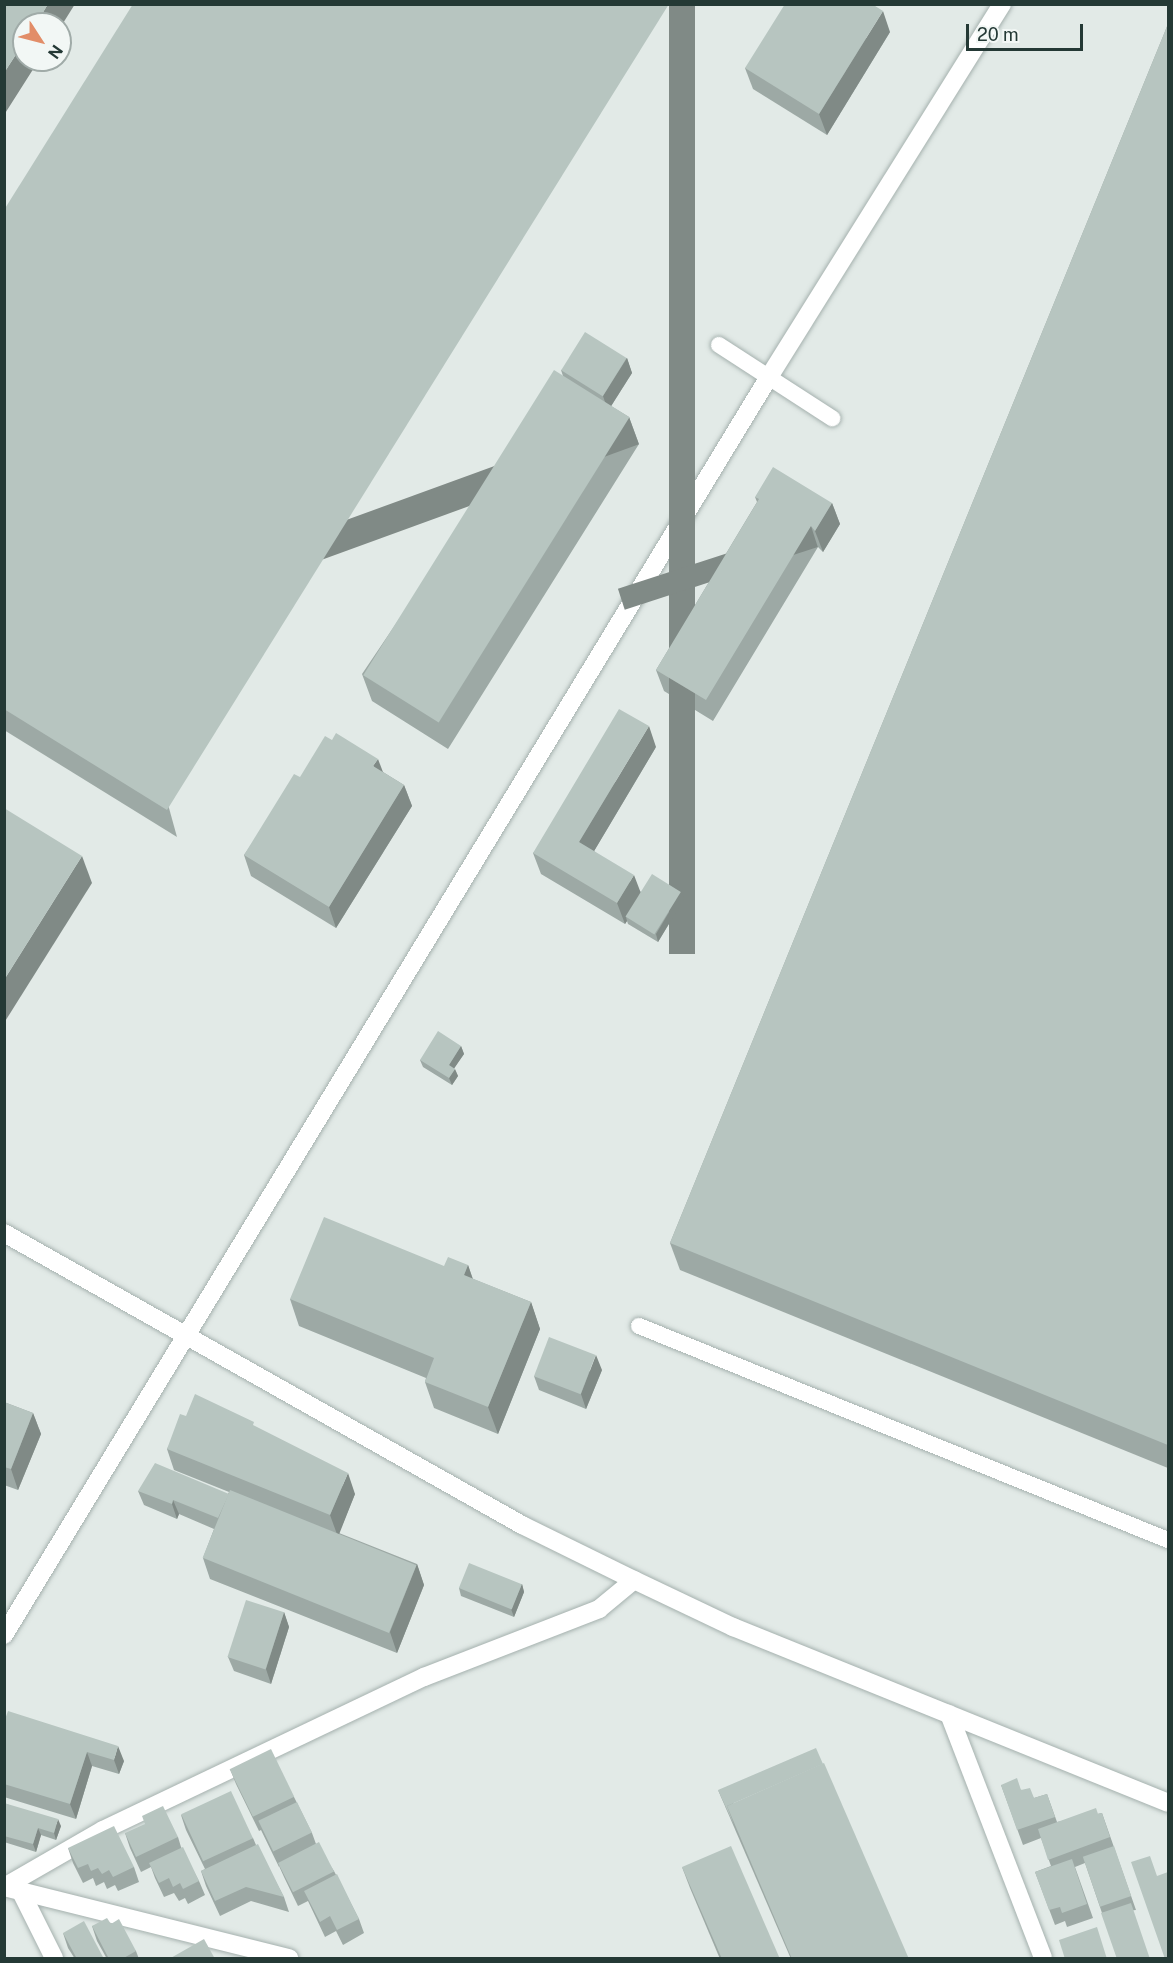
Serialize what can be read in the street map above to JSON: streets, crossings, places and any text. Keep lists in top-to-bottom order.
{
  "scale_bar": "20 m",
  "north": "bottom right"
}
